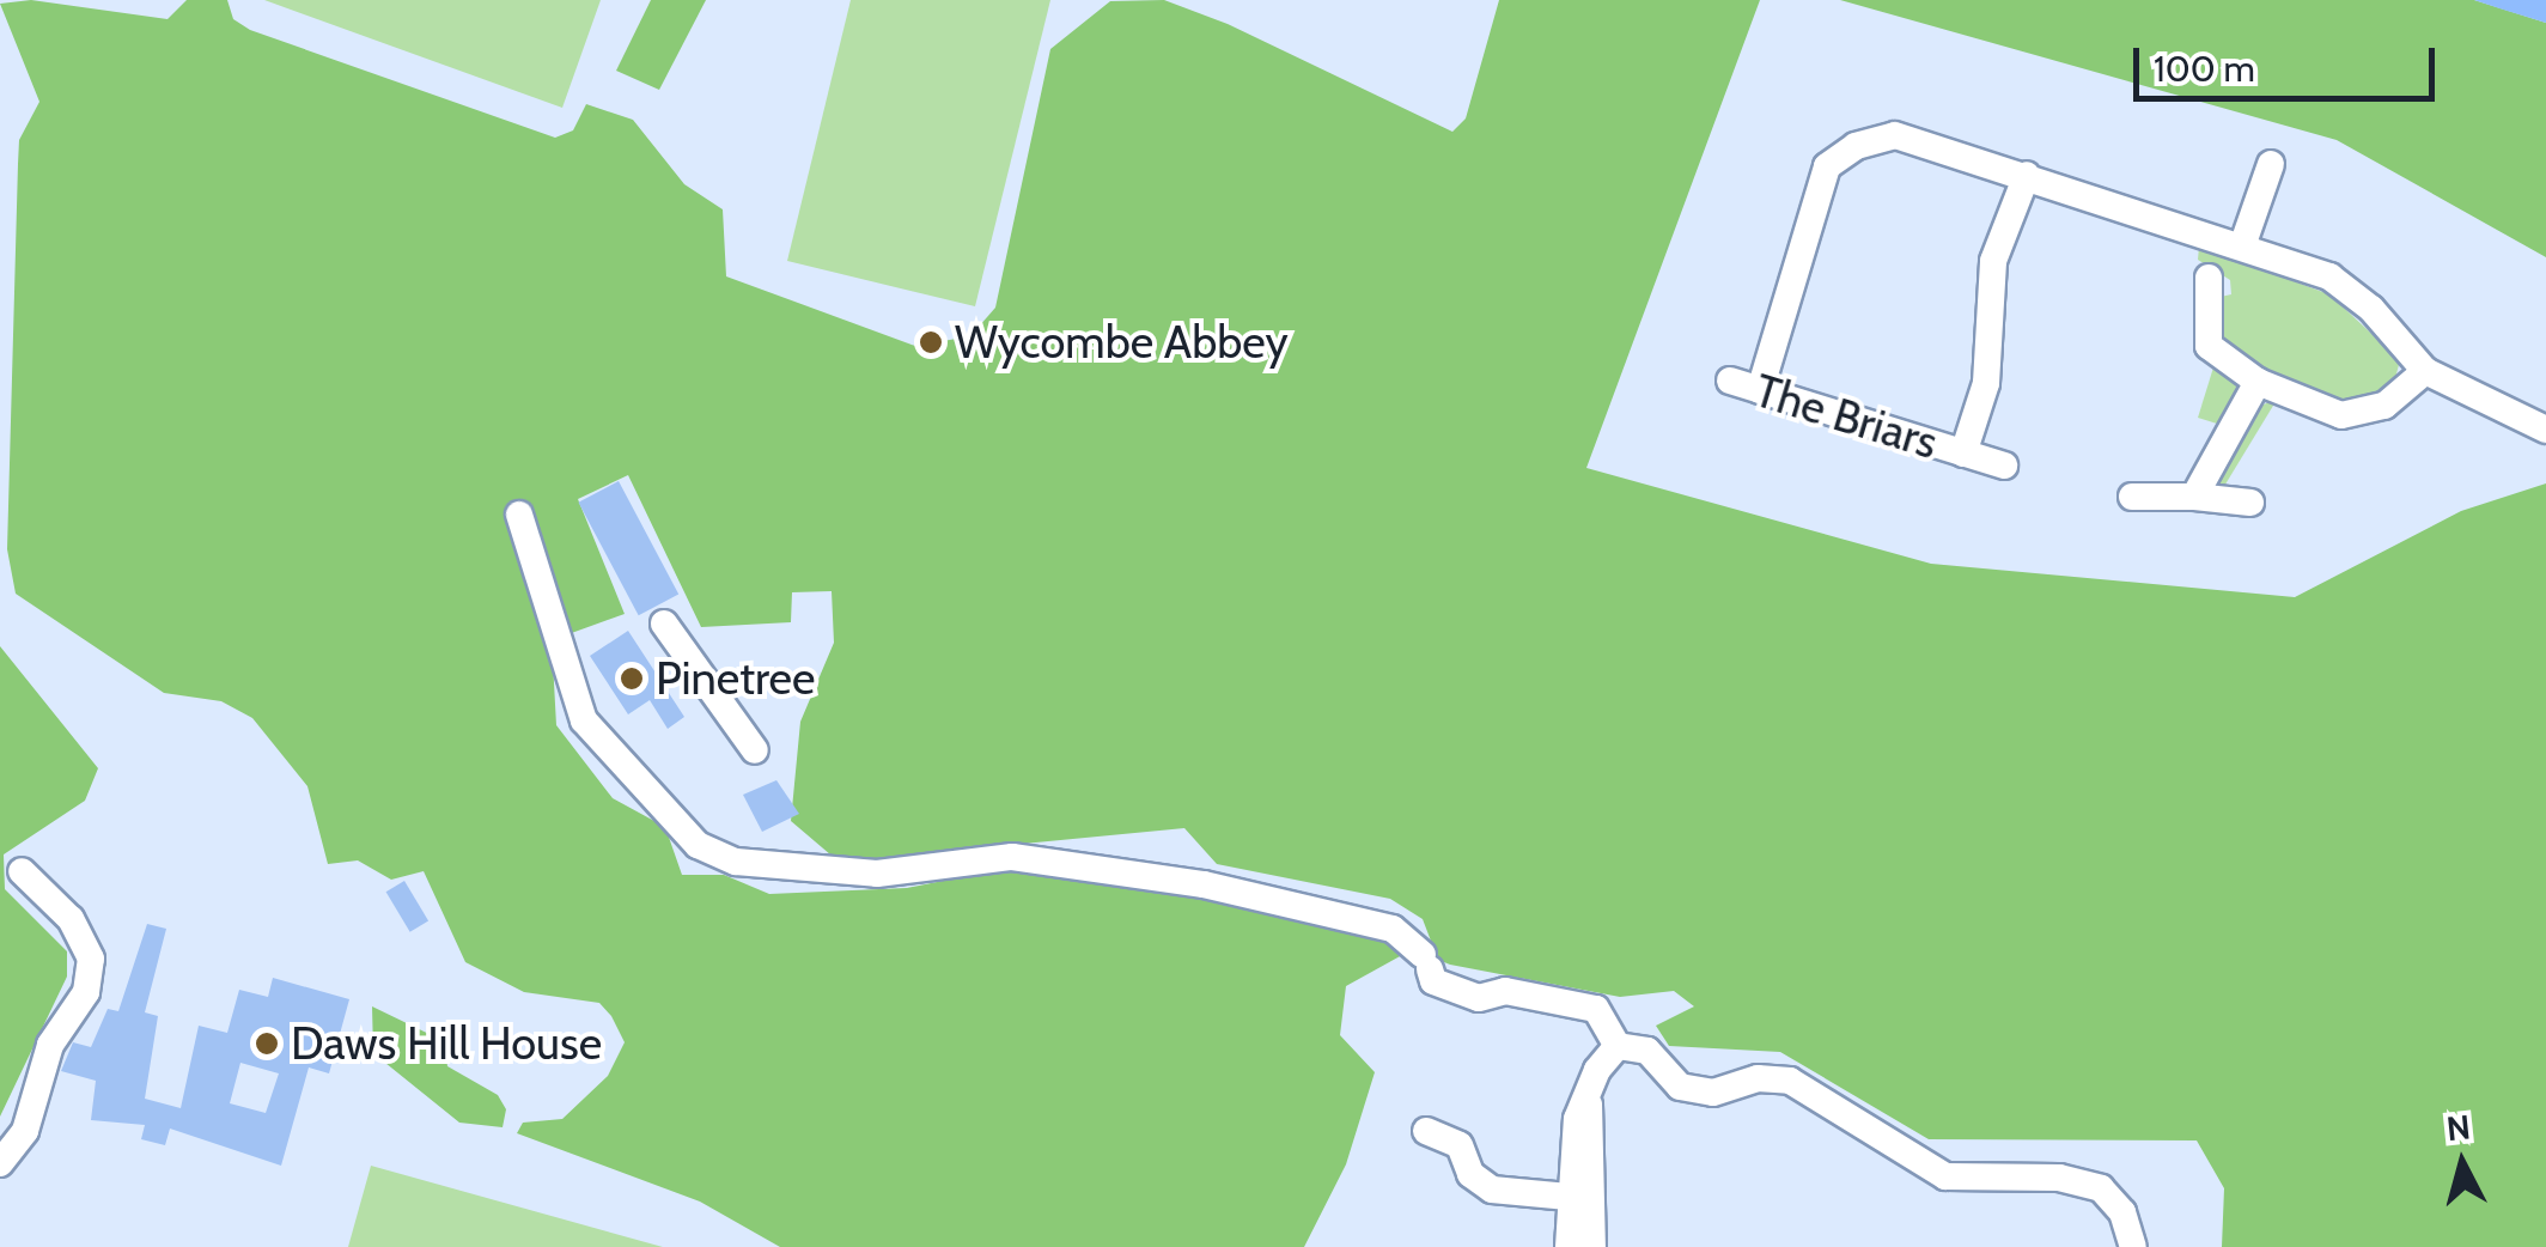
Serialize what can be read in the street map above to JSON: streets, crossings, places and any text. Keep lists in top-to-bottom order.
{
  "streets": {
    "street": ["The Briars"]
  },
  "places": ["Wycombe Abbey", "Pinetree", "Daws Hill House"],
  "scale_bar": "100 m",
  "north": "top"
}
